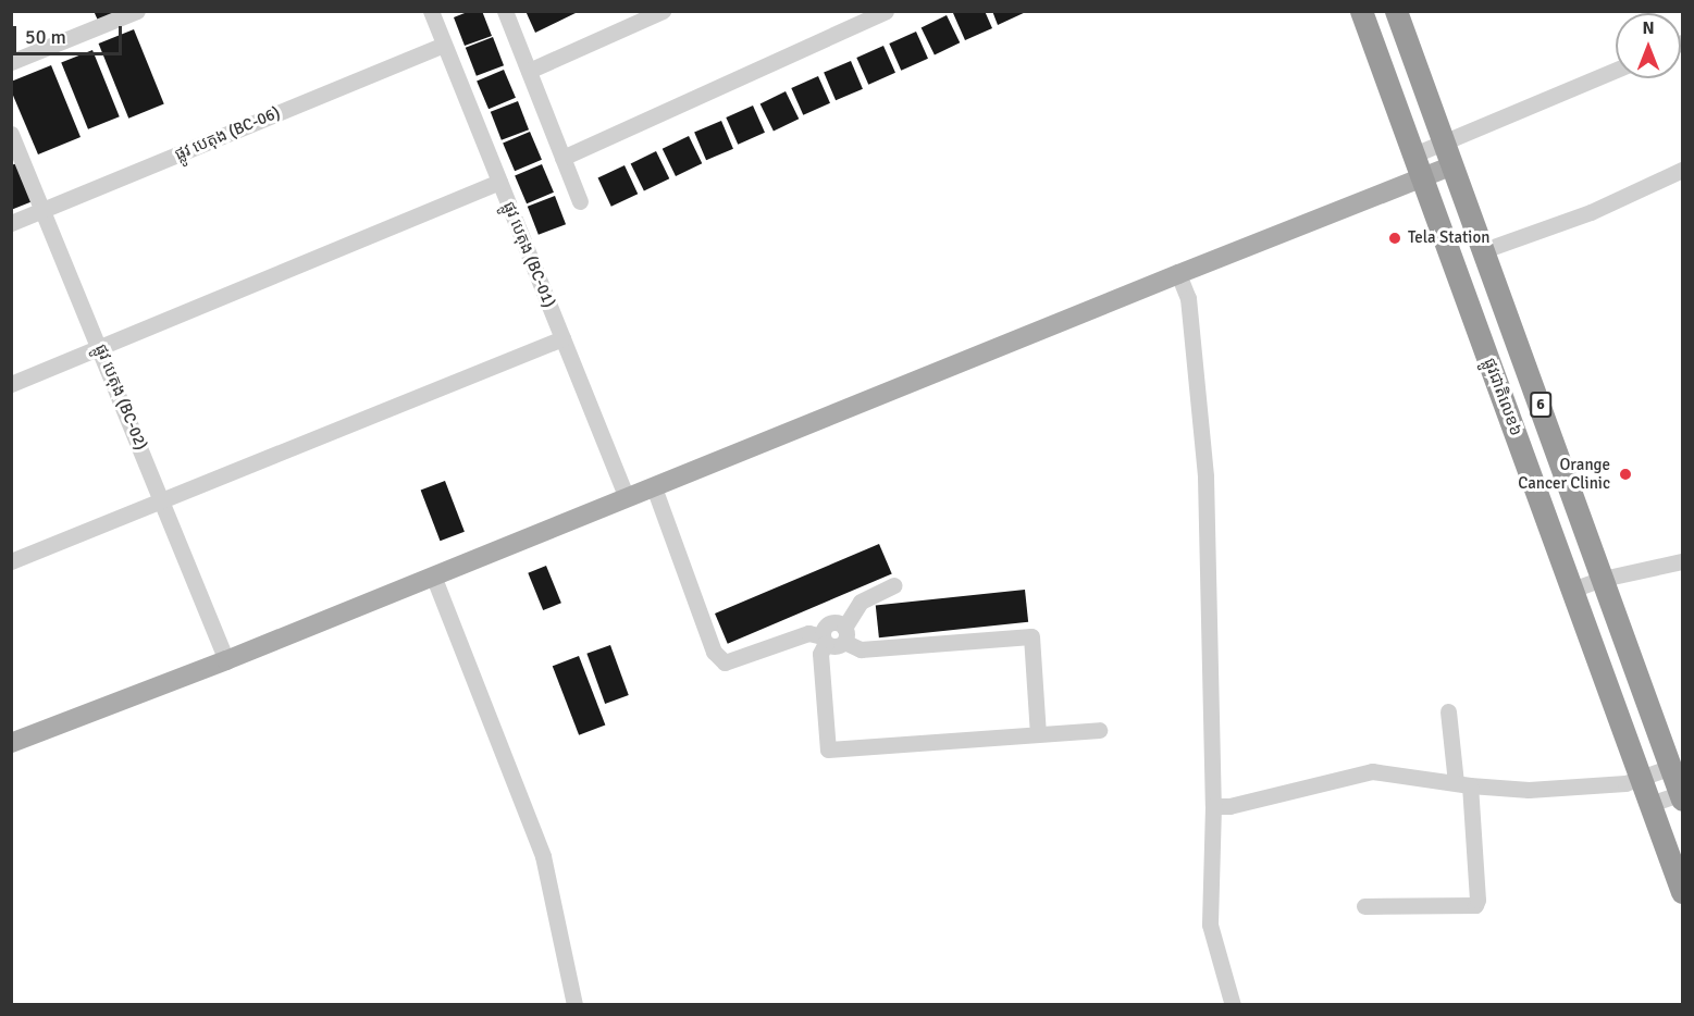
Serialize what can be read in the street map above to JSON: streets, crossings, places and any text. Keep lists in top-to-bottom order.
{
  "streets": {
    "highway": ["ផ្លូវជាតិលេខ៦", "6"],
    "street": ["ផ្លូវ បេតុង (BC-06)", "ផ្លូវ បេតុង (BC-01)", "ផ្លូវ បេតុង (BC-02)"]
  },
  "crossings": [
    ["ផ្លូវ បេតុង (BC-06)", "ផ្លូវ បេតុង (BC-01)"],
    ["ផ្លូវ បេតុង (BC-06)", "ផ្លូវ បេតុង (BC-02)"]
  ],
  "places": ["Tela Station", "Orange Cancer Clinic"],
  "scale_bar": "50 m",
  "north": "top"
}
